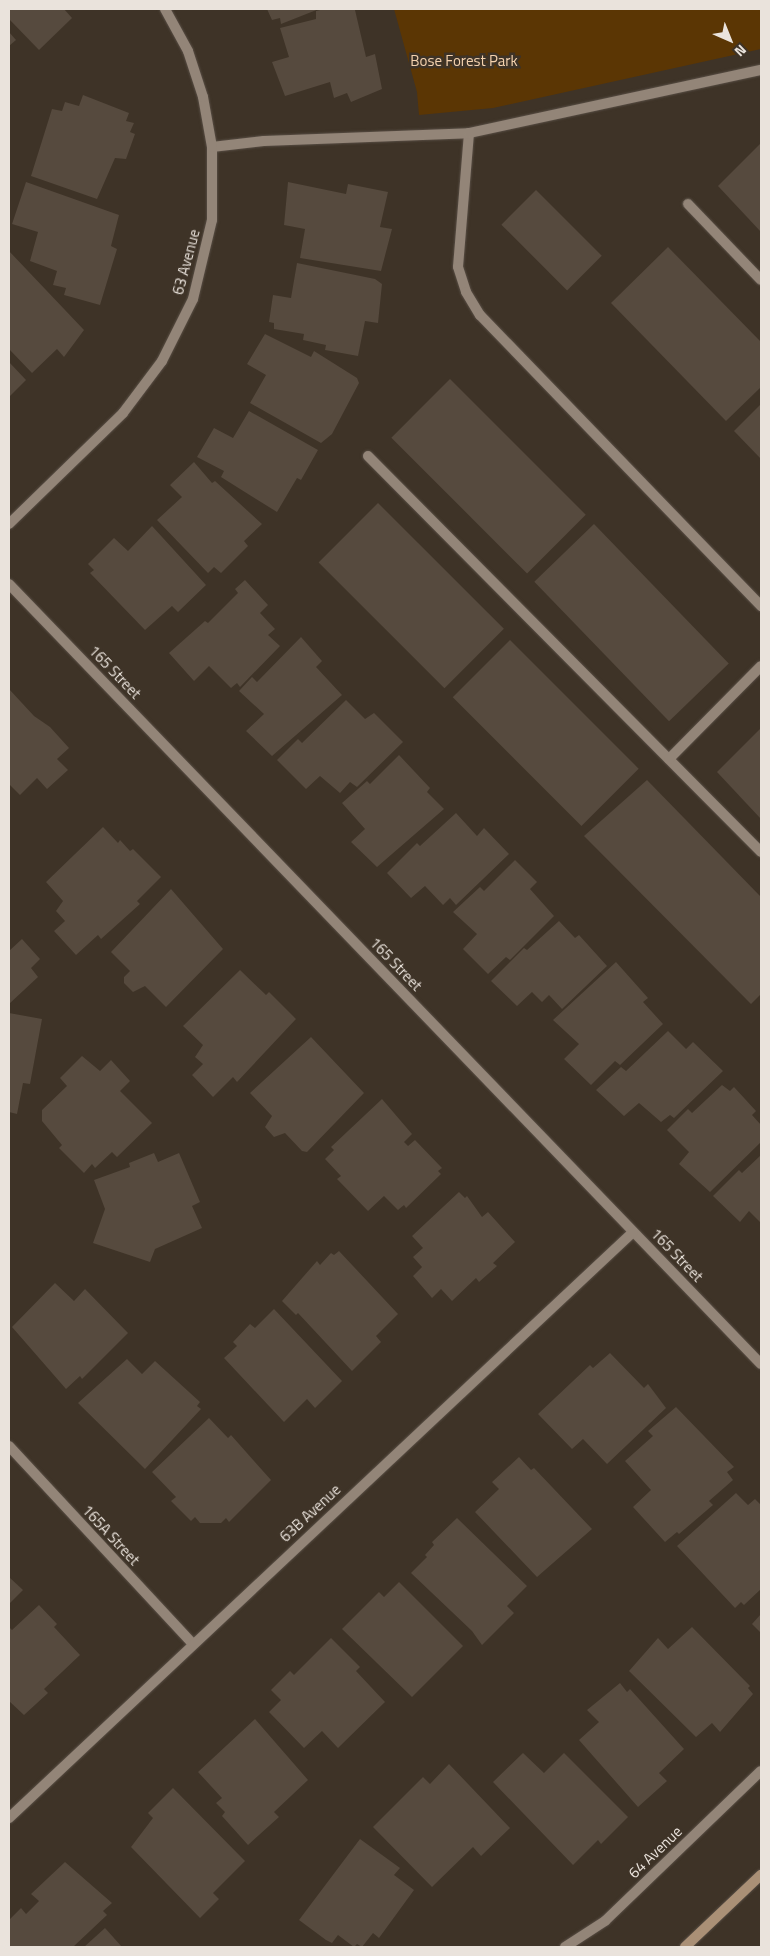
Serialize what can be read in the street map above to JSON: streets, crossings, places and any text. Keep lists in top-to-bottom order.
{
  "streets": {
    "street": [
      "63 Avenue",
      "165 Street",
      "63B Avenue",
      "165A Street",
      "64 Avenue"
    ]
  },
  "crossings": [
    ["165 Street", "63B Avenue"],
    ["63B Avenue", "165A Street"]
  ],
  "parks": ["Bose Forest Park"],
  "north": "bottom right"
}
